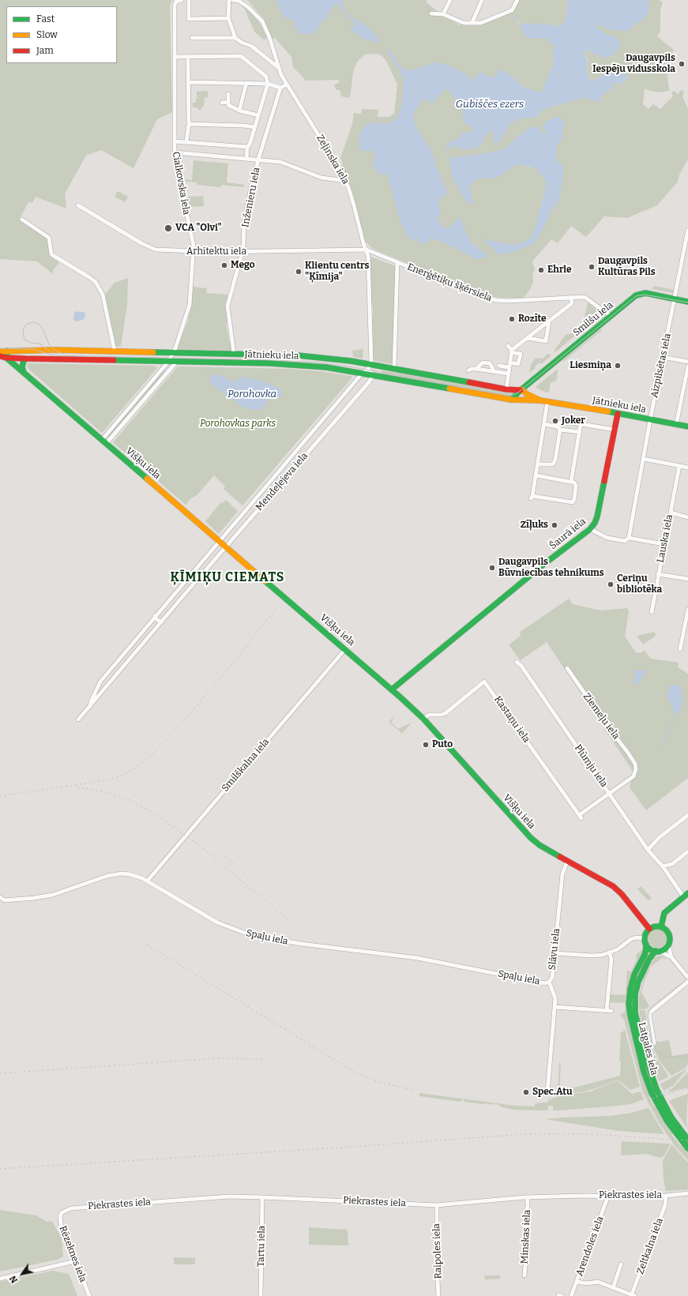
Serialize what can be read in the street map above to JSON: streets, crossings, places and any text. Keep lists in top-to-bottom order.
{
  "streets": {
    "street": [
      "Zeļinska iela",
      "Cialkovska iela",
      "Inženieru iela",
      "Arhitektu iela",
      "Enerģētiķu šķērsiela",
      "Smilšu iela",
      "Jātnieku iela",
      "Aizpilsētas iela",
      "Višķu iela",
      "Mendeļejeva iela",
      "Šaurā iela",
      "Lauska iela",
      "Ziemeļu iela",
      "Kastaņu iela",
      "Smilškalna iela",
      "Plūmju iela",
      "Spaļu iela",
      "Slāvu iela",
      "Latgales iela",
      "Piekrastes iela",
      "Minskas iela",
      "Tartu iela",
      "Arendoles iela",
      "Zeltkalna iela",
      "Raipoles iela",
      "Rēzeknes iela"
    ]
  },
  "crossings": [
    ["Zeļinska iela", "Arhitektu iela"],
    ["Zeļinska iela", "Enerģētiķu šķērsiela"],
    ["Zeļinska iela", "Jātnieku iela"],
    ["Zeļinska iela", "Mendeļejeva iela"],
    ["Cialkovska iela", "Arhitektu iela"],
    ["Cialkovska iela", "Jātnieku iela"],
    ["Cialkovska iela", "Višķu iela"],
    ["Inženieru iela", "Arhitektu iela"],
    ["Inženieru iela", "Jātnieku iela"],
    ["Arhitektu iela", "Enerģētiķu šķērsiela"],
    ["Enerģētiķu šķērsiela", "Smilšu iela"],
    ["Enerģētiķu šķērsiela", "Jātnieku iela"],
    ["Smilšu iela", "Jātnieku iela"],
    ["Smilšu iela", "Aizpilsētas iela"],
    ["Jātnieku iela", "Aizpilsētas iela"],
    ["Jātnieku iela", "Višķu iela"],
    ["Jātnieku iela", "Mendeļejeva iela"],
    ["Jātnieku iela", "Šaurā iela"],
    ["Višķu iela", "Mendeļejeva iela"],
    ["Višķu iela", "Šaurā iela"],
    ["Višķu iela", "Kastaņu iela"],
    ["Višķu iela", "Smilškalna iela"],
    ["Višķu iela", "Slāvu iela"],
    ["Višķu iela", "Latgales iela"],
    ["Ziemeļu iela", "Kastaņu iela"],
    ["Ziemeļu iela", "Plūmju iela"],
    ["Kastaņu iela", "Plūmju iela"],
    ["Smilškalna iela", "Spaļu iela"],
    ["Spaļu iela", "Slāvu iela"],
    ["Piekrastes iela", "Minskas iela"],
    ["Piekrastes iela", "Tartu iela"],
    ["Piekrastes iela", "Arendoles iela"],
    ["Piekrastes iela", "Zeltkalna iela"],
    ["Piekrastes iela", "Raipoles iela"],
    ["Piekrastes iela", "Rēzeknes iela"]
  ],
  "districts": ["ĶĪMIĶU CIEMATS"],
  "water": ["Gubiščes ezers", "Porohovka"],
  "parks": ["Porohovkas parks"],
  "places": [
    "Daugavpils Iespēju vidusskola",
    "VCA \"Olvi\"",
    "Mego",
    "Daugavpils Kultūras Pils",
    "Ehrle",
    "Klientu centrs \"Ķīmija\"",
    "Rozīte",
    "Liesmiņa",
    "Joker",
    "Zīļuks",
    "Daugavpils Būvniecības tehnikums",
    "Ceriņu bibliotēka",
    "Puto",
    "Spec.Atu"
  ],
  "legend": ["Fast", "Slow", "Jam"],
  "north": "bottom left"
}
